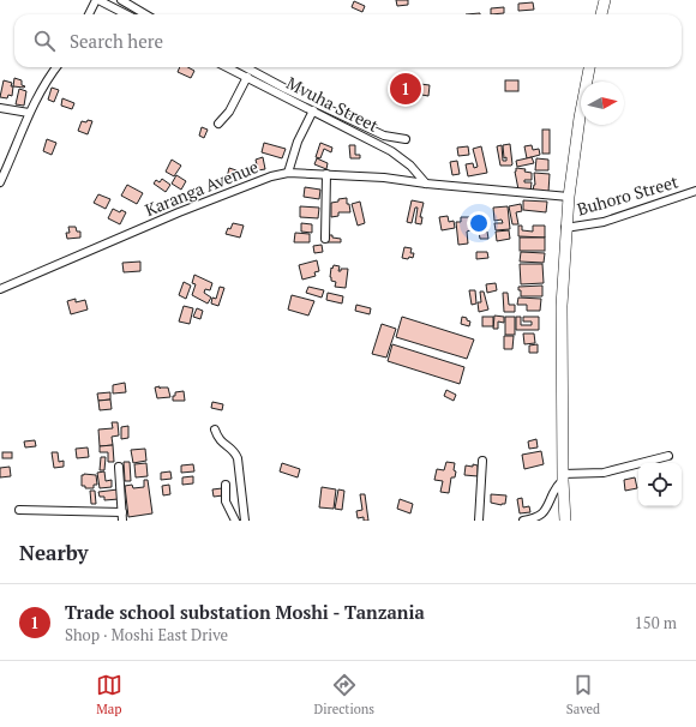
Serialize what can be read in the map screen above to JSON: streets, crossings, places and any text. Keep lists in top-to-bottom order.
{
  "streets": {
    "street": ["Mvuha Street", "Karanga Avenue", "Buhoro Street"]
  },
  "crossings": [
    ["Mvuha Street", "Karanga Avenue"]
  ],
  "north": "right",
  "page": {
    "search": "Search here",
    "pins": "1",
    "heading": "Nearby",
    "list": [
      {
        "mark": "1",
        "name": "Trade school substation Moshi - Tanzania",
        "note": "Shop · Moshi East Drive",
        "value": "150 m"
      }
    ],
    "nav": ["Map", "Directions", "Saved"]
  }
}
